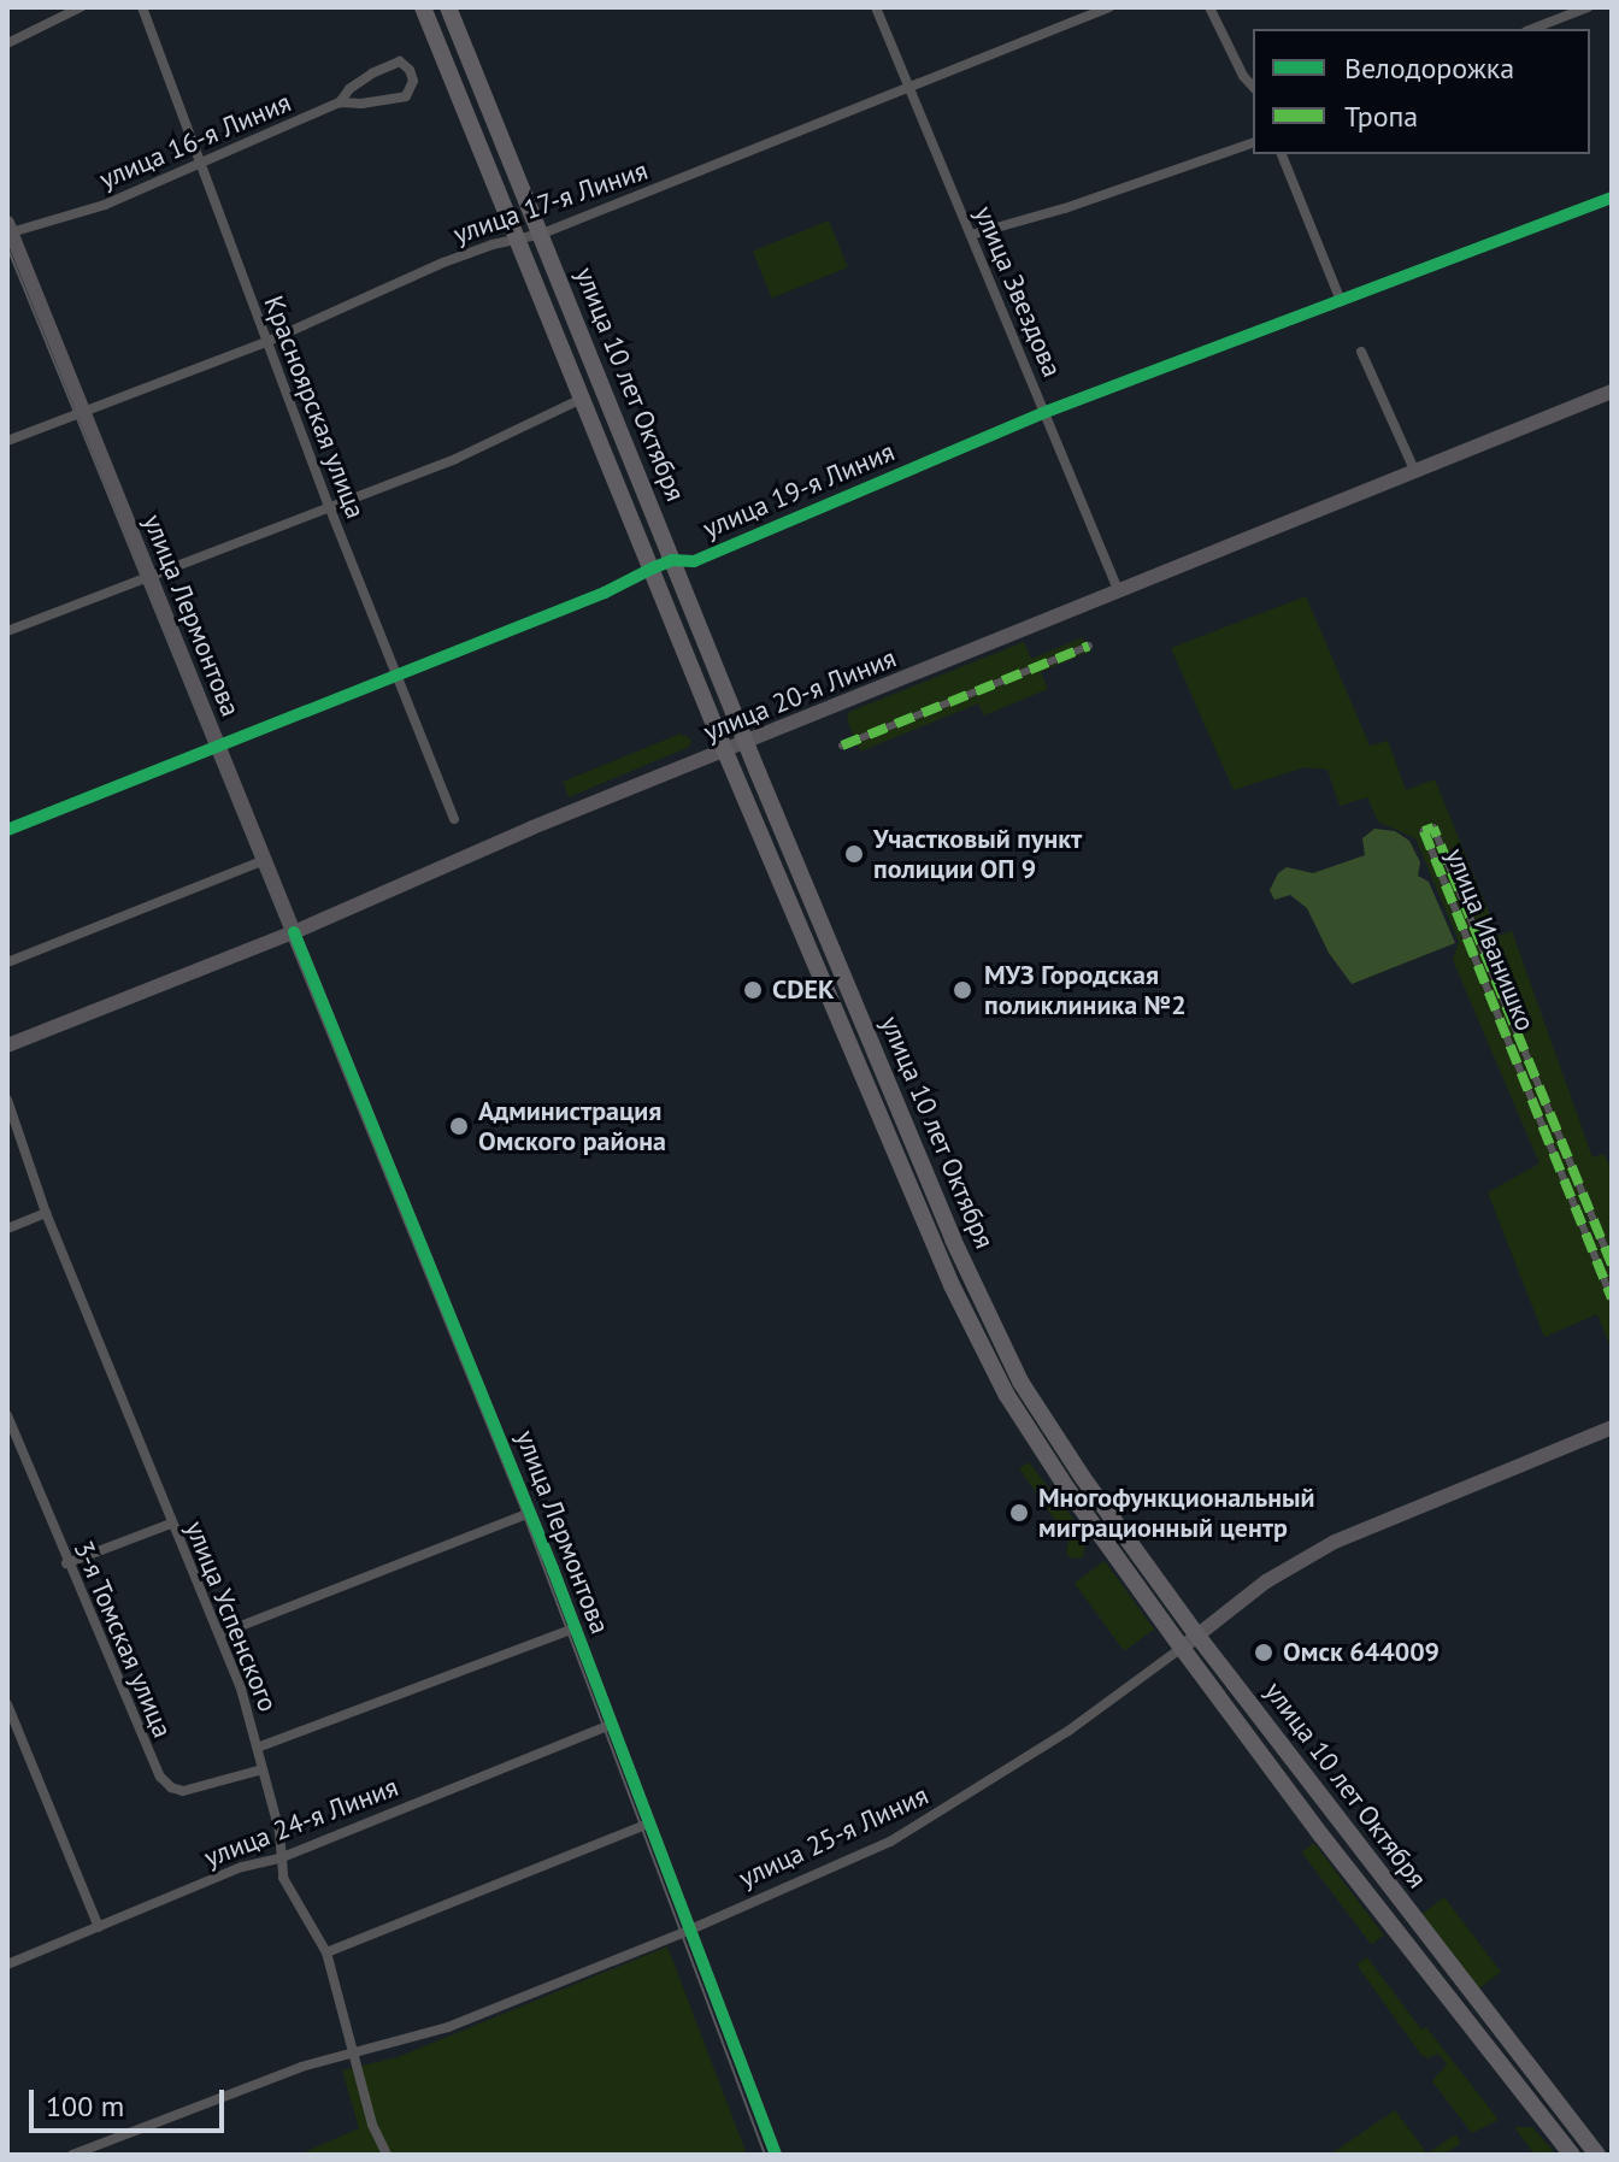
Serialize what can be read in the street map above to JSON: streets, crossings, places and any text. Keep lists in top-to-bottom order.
{
  "streets": {
    "main road": [
      "улица 10 лет Октября",
      "улица Лермонтова",
      "улица 20-я Линия",
      "улица 25-я Линия"
    ],
    "street": [
      "улица 16-я Линия",
      "улица 17-я Линия",
      "улица Звездова",
      "Красноярская улица",
      "улица 19-я Линия",
      "улица Иванишко",
      "улица Успенского",
      "3-я Томская улица",
      "улица 24-я Линия"
    ]
  },
  "crossings": [
    ["улица 16-я Линия", "Красноярская улица"],
    ["улица 16-я Линия", "улица Лермонтова"],
    ["улица 17-я Линия", "улица Звездова"],
    ["улица 17-я Линия", "улица 10 лет Октября"],
    ["улица 17-я Линия", "Красноярская улица"],
    ["улица 17-я Линия", "улица Лермонтова"],
    ["улица Звездова", "улица 19-я Линия"],
    ["улица Звездова", "улица 20-я Линия"],
    ["улица 10 лет Октября", "улица 19-я Линия"],
    ["улица 10 лет Октября", "улица 20-я Линия"],
    ["улица 10 лет Октября", "улица 25-я Линия"],
    ["Красноярская улица", "улица 19-я Линия"],
    ["улица 19-я Линия", "улица Лермонтова"],
    ["улица Лермонтова", "улица 20-я Линия"],
    ["улица Лермонтова", "улица 24-я Линия"],
    ["улица Лермонтова", "улица 25-я Линия"],
    ["улица Успенского", "3-я Томская улица"],
    ["улица Успенского", "улица 24-я Линия"],
    ["улица Успенского", "улица 25-я Линия"]
  ],
  "places": [
    "Участковый пункт полиции ОП 9",
    "CDEK",
    "МУЗ Городская поликлиника №2",
    "Администрация Омского района",
    "Многофункциональный миграционный центр",
    "Омск 644009"
  ],
  "legend": ["Велодорожка", "Тропа"],
  "scale_bar": "100 m"
}
